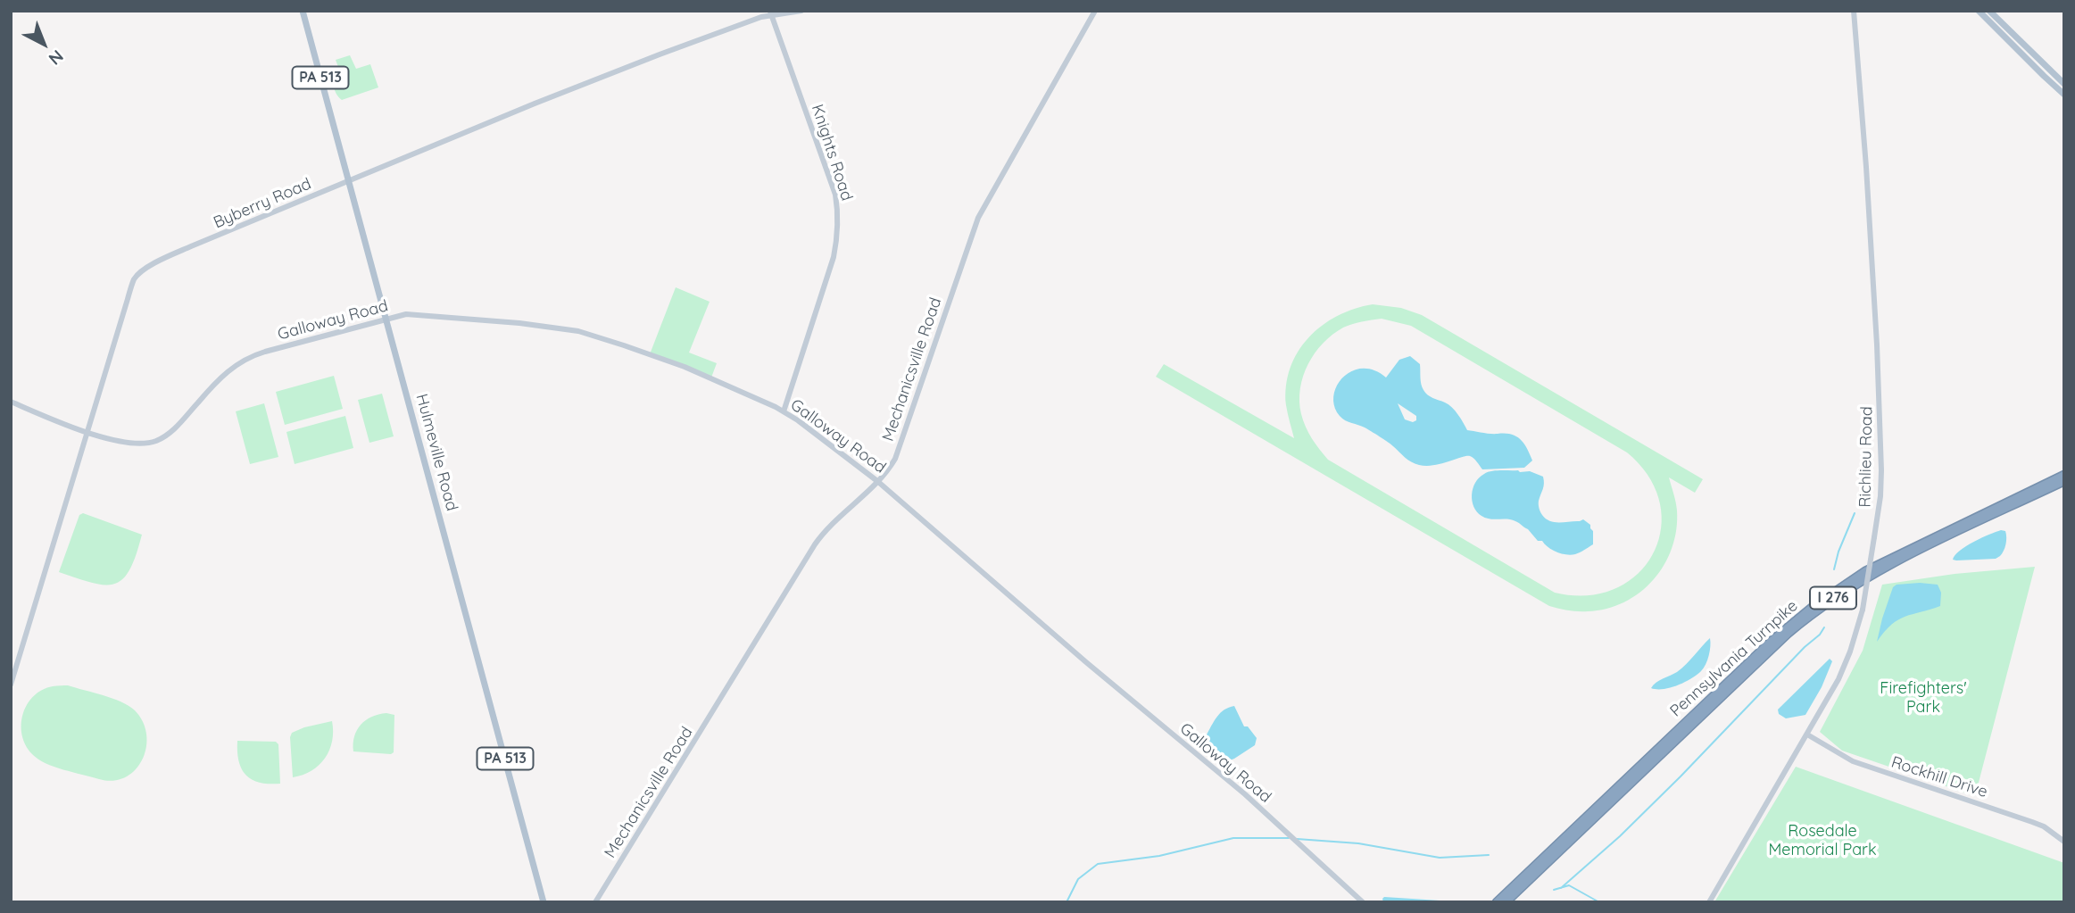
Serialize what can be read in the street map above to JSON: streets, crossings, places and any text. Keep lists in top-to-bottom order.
{
  "streets": {
    "highway": ["I 276", "Pennsylvania Turnpike"],
    "main road": [
      "PA 513",
      "Knights Road",
      "Byberry Road",
      "Galloway Road",
      "Mechanicsville Road",
      "Hulmeville Road",
      "Richlieu Road",
      "Rockhill Drive"
    ]
  },
  "crossings": [
    ["Knights Road", "Byberry Road"],
    ["Knights Road", "Galloway Road"],
    ["Byberry Road", "Galloway Road"],
    ["Byberry Road", "Hulmeville Road"],
    ["Galloway Road", "Mechanicsville Road"],
    ["Galloway Road", "Hulmeville Road"],
    ["Richlieu Road", "Rockhill Drive"]
  ],
  "parks": ["Firefighters' Park", "Rosedale Memorial Park"],
  "north": "bottom right"
}
